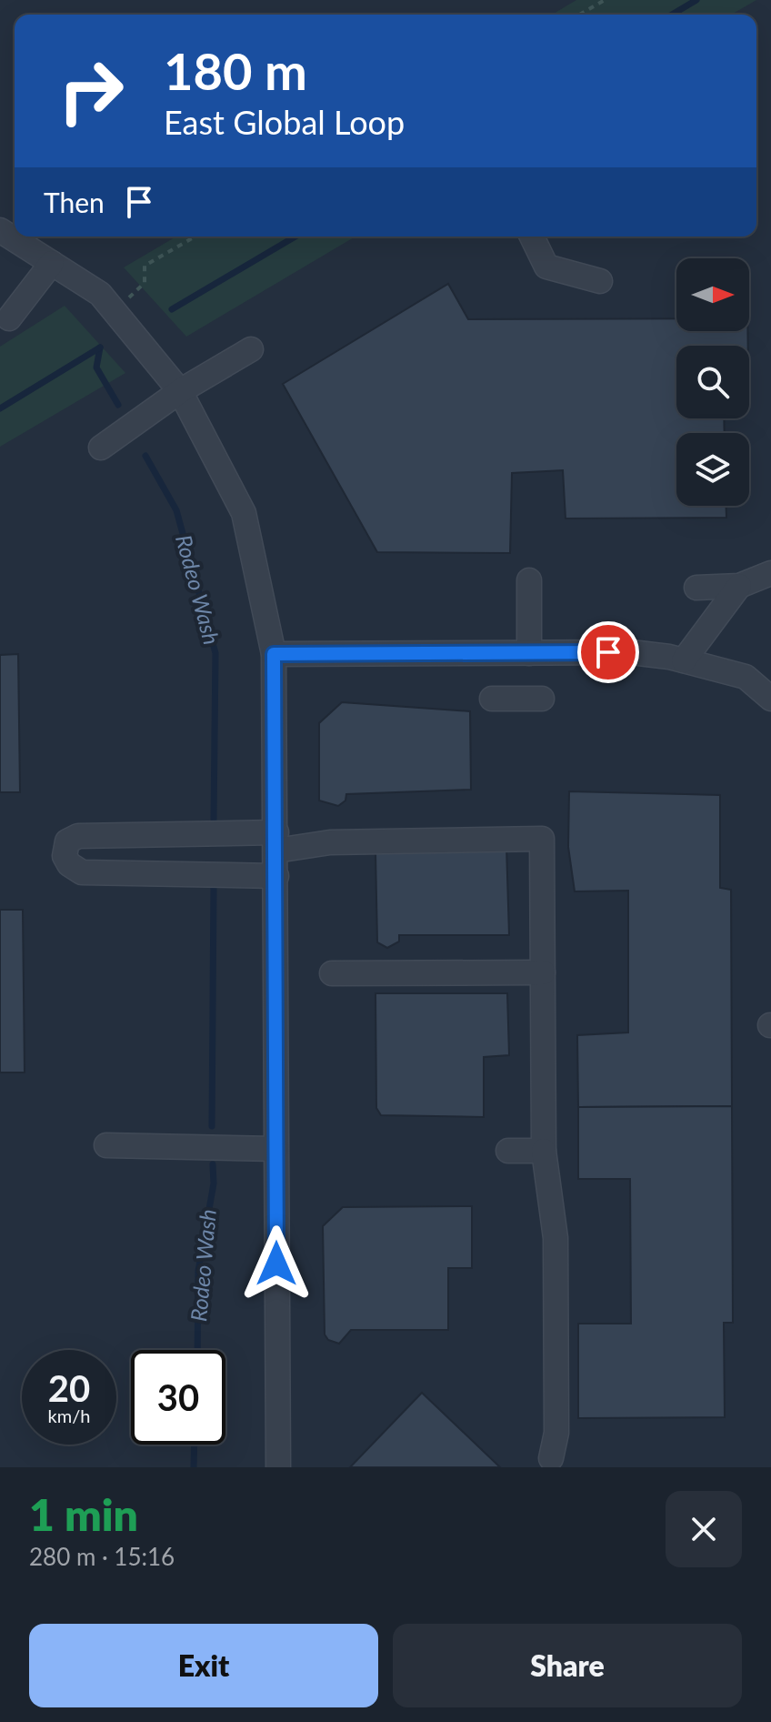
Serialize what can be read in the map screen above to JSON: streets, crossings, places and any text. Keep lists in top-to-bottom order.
{
  "water": ["Rodeo Wash"],
  "north": "right",
  "page": {
    "turn": ["180 m", "East Global Loop"],
    "then": "Then",
    "speed": "20 km/h",
    "limit": "30",
    "heading": ["1 min", "280 m · 15:16"],
    "buttons": ["Exit", "Share"]
  }
}
